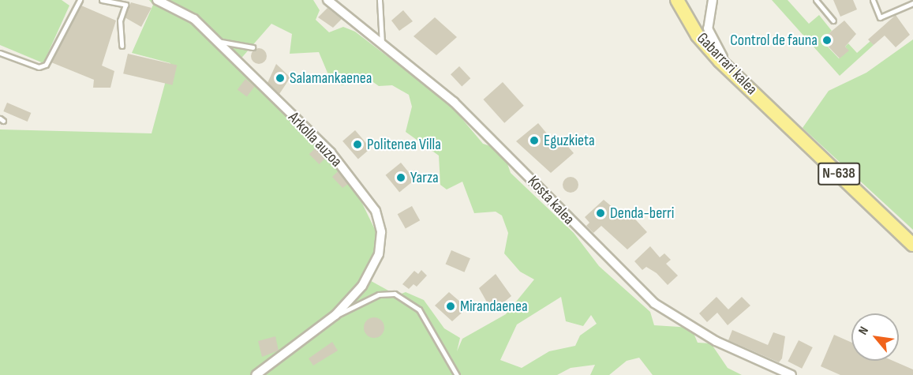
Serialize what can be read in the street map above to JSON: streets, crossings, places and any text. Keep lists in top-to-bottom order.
{
  "streets": {
    "main road": ["Gabarrari kalea", "N-638"],
    "street": ["Arkolla auzoa", "Kosta kalea"]
  },
  "places": [
    "Control de fauna",
    "Salamankaenea",
    "Eguzkieta",
    "Politenea Villa",
    "Yarza",
    "Denda-berri",
    "Mirandaenea"
  ],
  "north": "top left"
}
